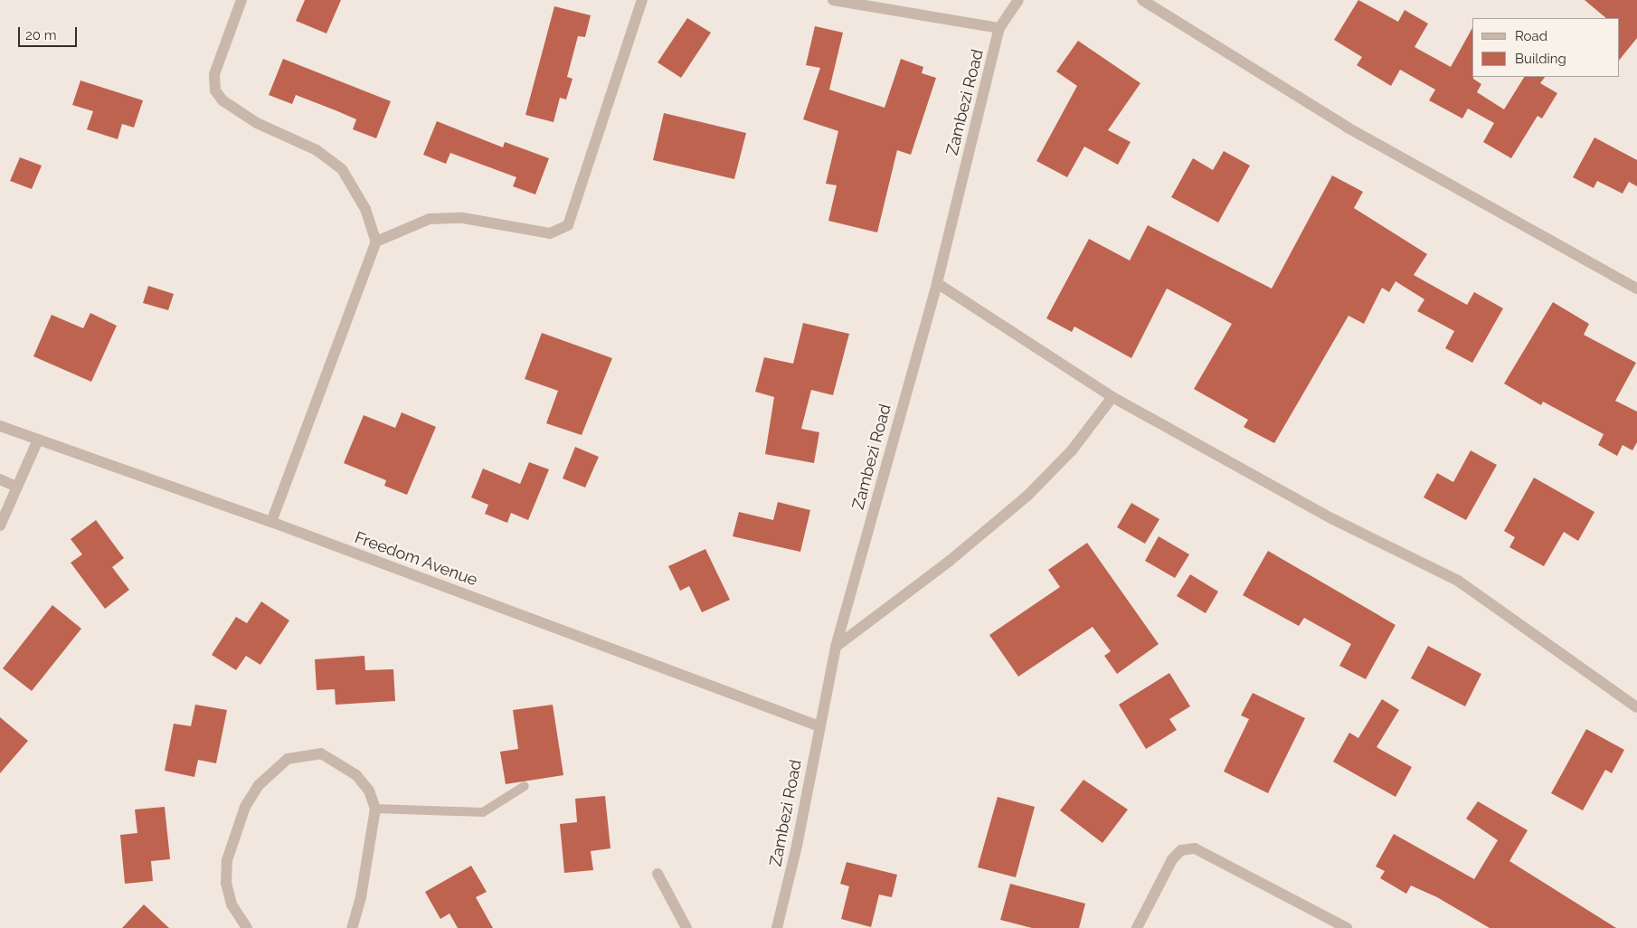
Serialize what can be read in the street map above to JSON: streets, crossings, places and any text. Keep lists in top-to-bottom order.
{
  "streets": {
    "street": ["Zambezi Road", "Freedom Avenue"]
  },
  "crossings": [
    ["Zambezi Road", "Freedom Avenue"]
  ],
  "legend": ["Road", "Building"],
  "scale_bar": "20 m"
}
